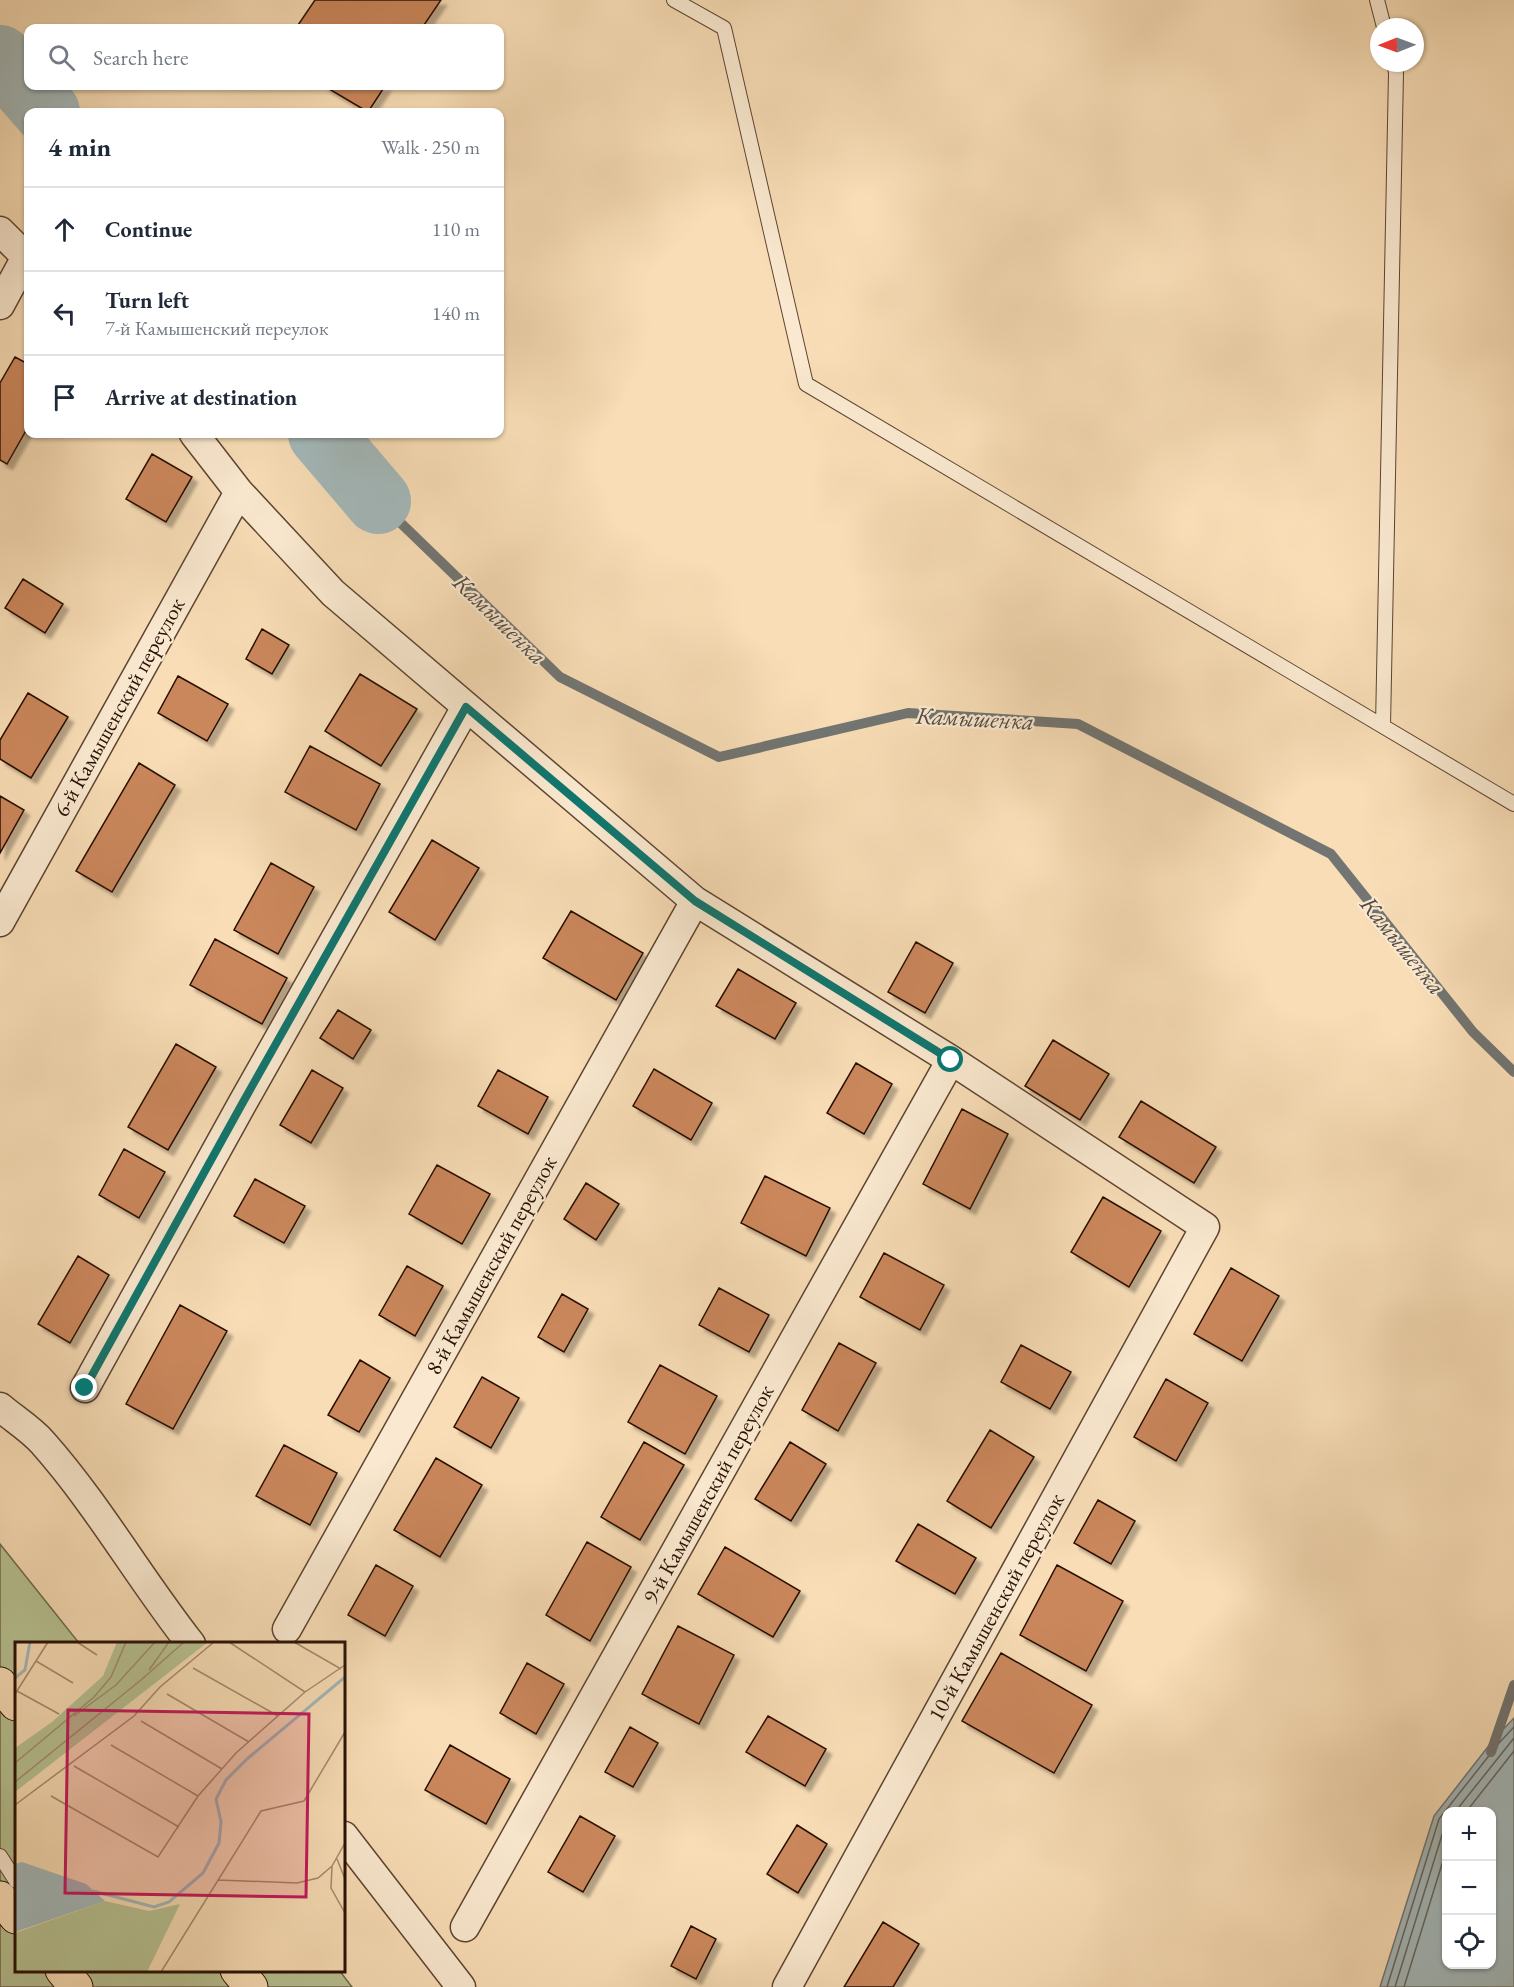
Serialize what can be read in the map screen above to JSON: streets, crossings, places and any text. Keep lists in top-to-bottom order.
{
  "streets": {
    "street": [
      "6-й Камышенский переулок",
      "8-й Камышенский переулок",
      "9-й Камышенский переулок",
      "10-й Камышенский переулок"
    ]
  },
  "crossings": [
    ["9-й Камышенский переулок", "10-й Камышенский переулок"]
  ],
  "water": ["Камышенка"],
  "north": "left",
  "page": {
    "search": "Search here",
    "heading": ["4 min", "Walk · 250 m"],
    "list": [
      ["Continue", "110 m"],
      ["Turn left", "7-й Камышенский переулок", "140 m"],
      "Arrive at destination"
    ],
    "map_buttons": ["+", "−"]
  }
}
